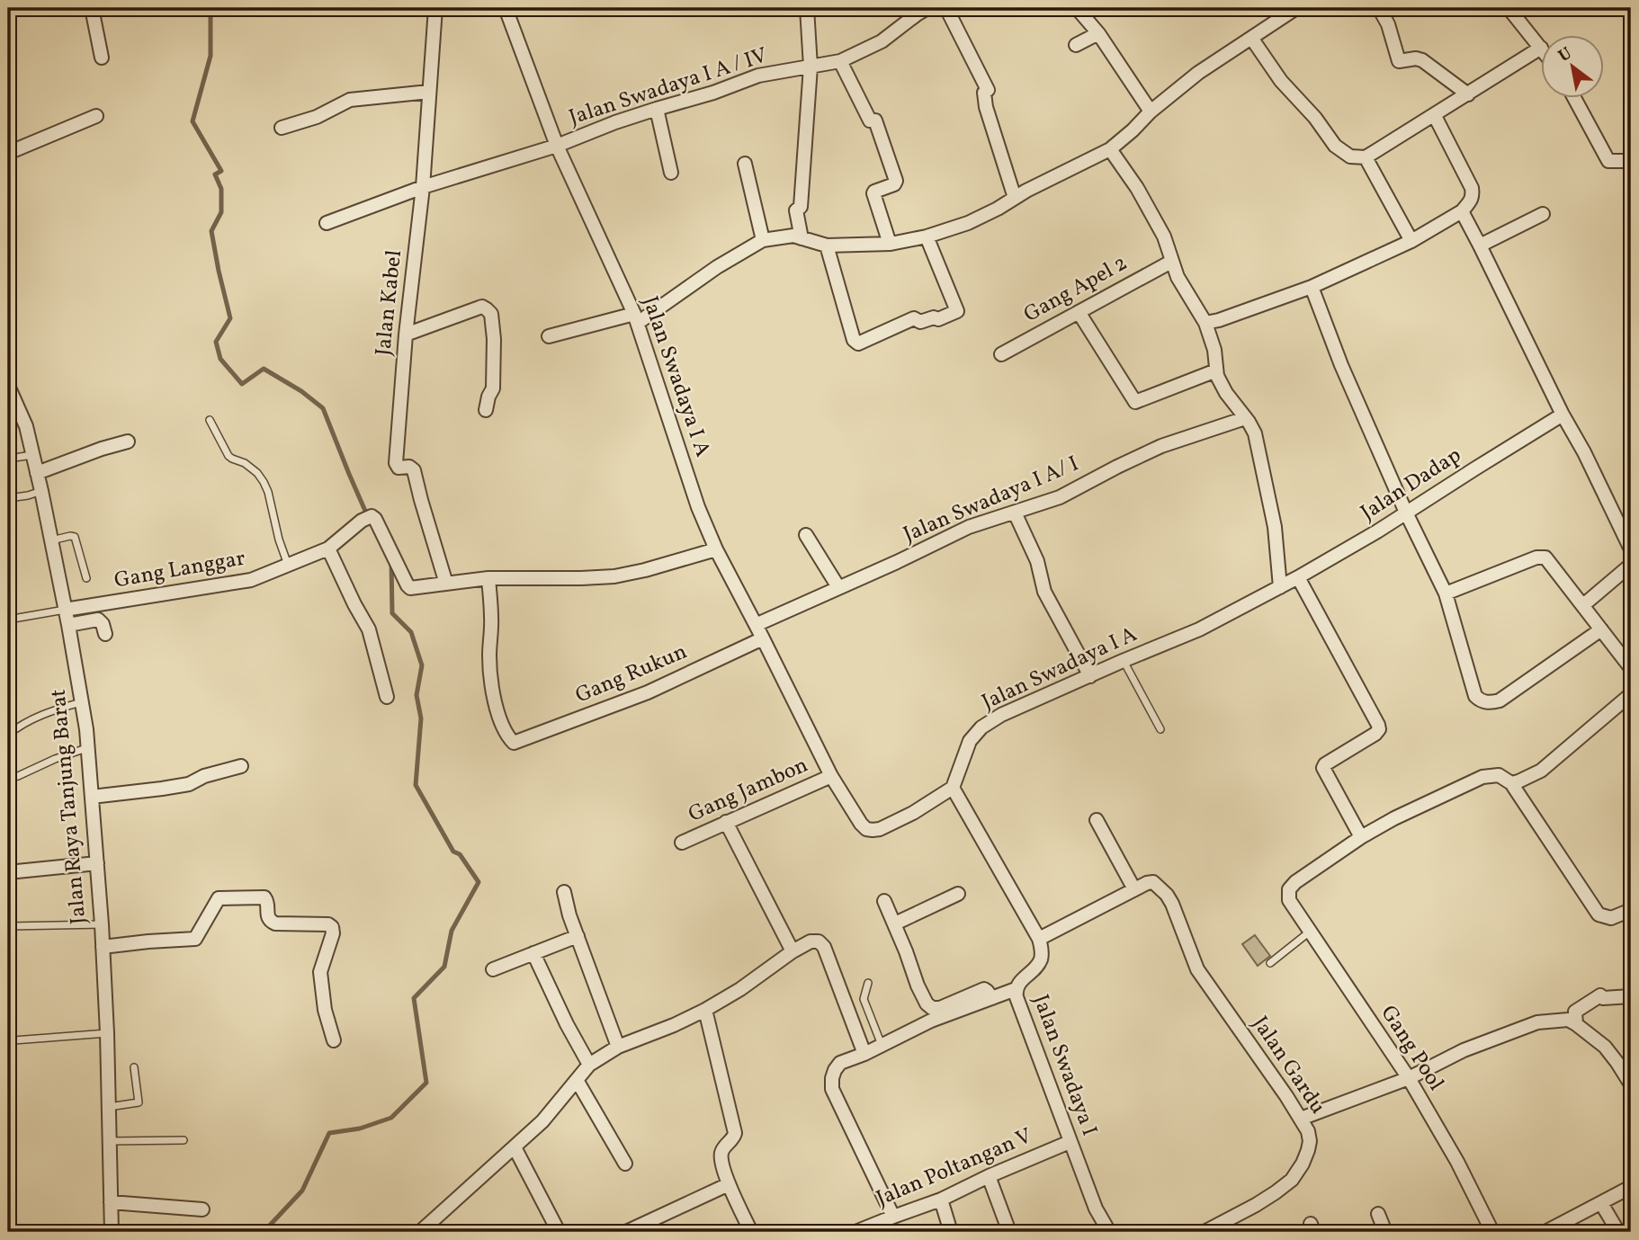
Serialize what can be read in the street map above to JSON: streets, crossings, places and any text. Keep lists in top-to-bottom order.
{
  "streets": {
    "street": [
      "Jalan Swadaya I A / IV",
      "Gang Apel 2",
      "Jalan Kabel",
      "Jalan Swadaya I A",
      "Jalan Dadap",
      "Jalan Swadaya I A/ I",
      "Gang Langgar",
      "Gang Rukun",
      "Gang Jambon",
      "Jalan Raya Tanjung Barat",
      "Gang Pool",
      "Jalan Swadaya I",
      "Jalan Gardu",
      "Jalan Poltangan V"
    ]
  },
  "crossings": [
    ["Jalan Swadaya I A / IV", "Jalan Kabel"],
    ["Jalan Swadaya I A / IV", "Jalan Swadaya I A"],
    ["Jalan Kabel", "Gang Langgar"],
    ["Jalan Swadaya I A", "Jalan Dadap"],
    ["Jalan Swadaya I A", "Jalan Swadaya I A/ I"],
    ["Jalan Swadaya I A", "Gang Rukun"],
    ["Jalan Swadaya I A", "Gang Jambon"],
    ["Gang Langgar", "Jalan Raya Tanjung Barat"],
    ["Jalan Swadaya I", "Jalan Poltangan V"]
  ],
  "north": "top left"
}
